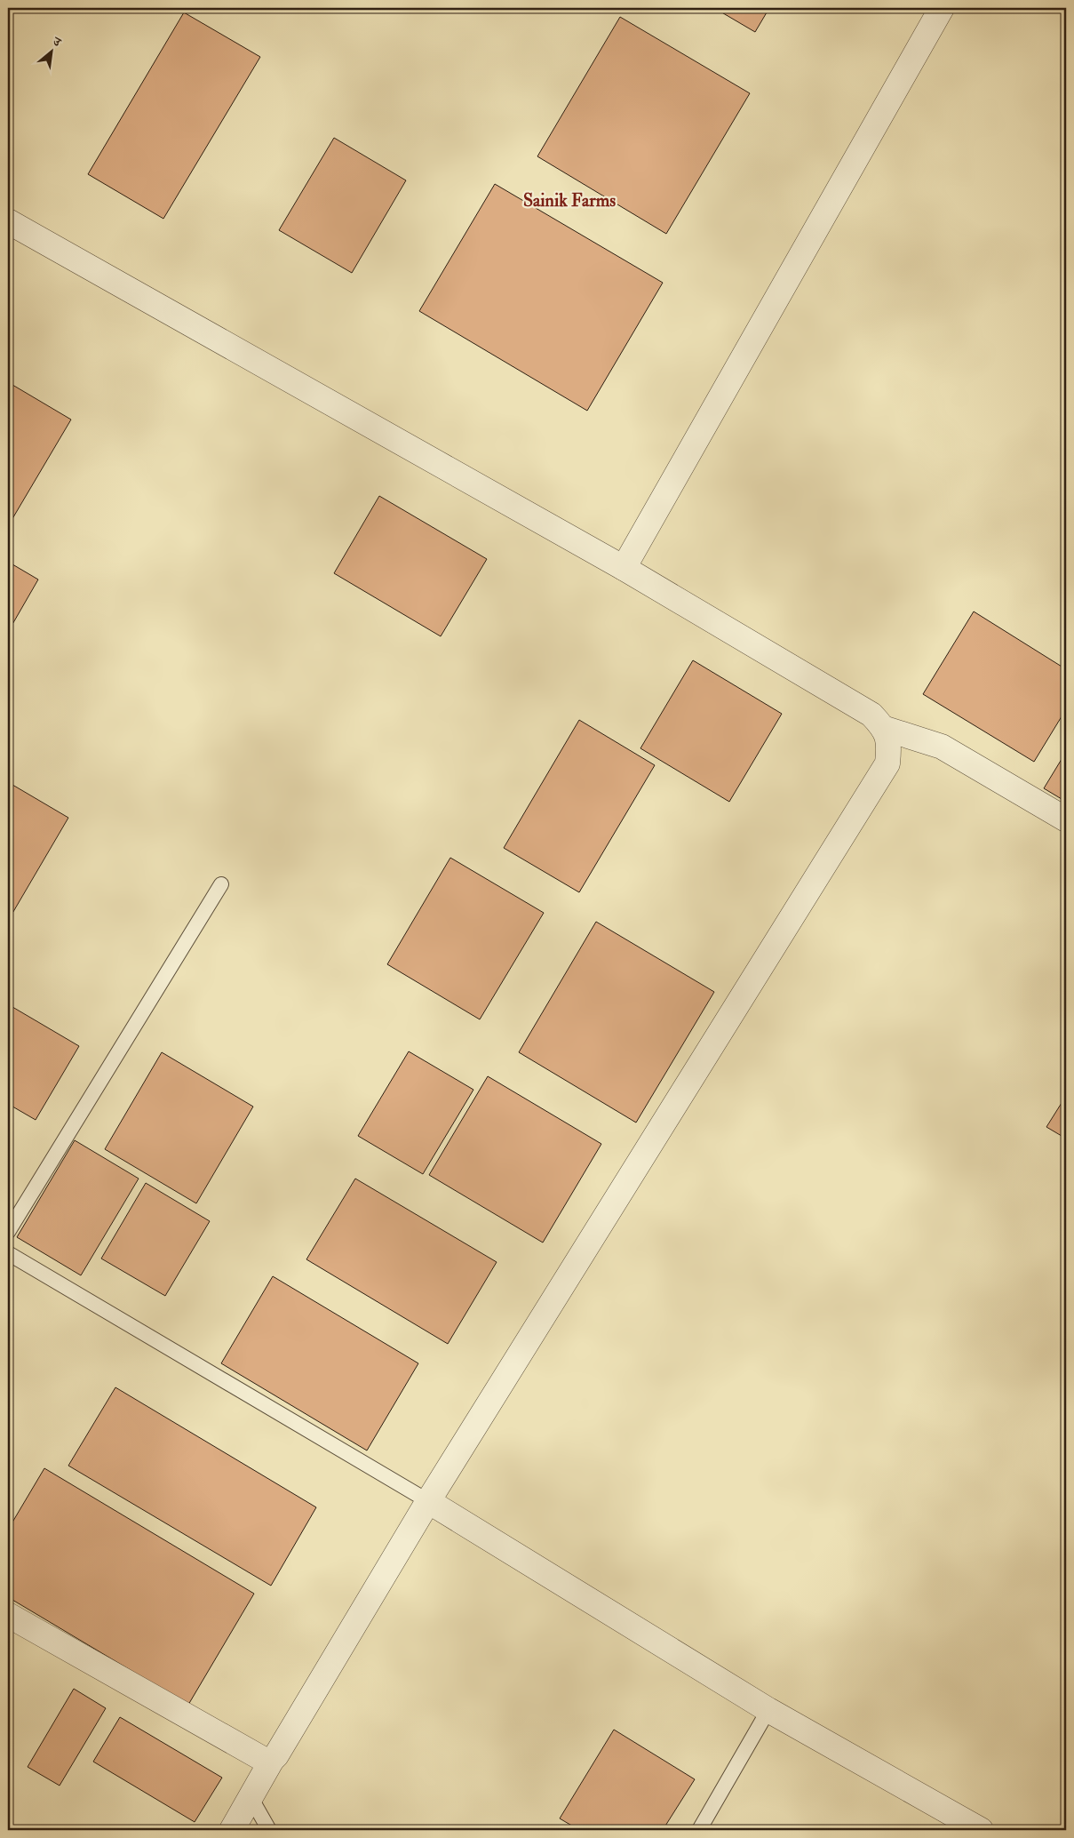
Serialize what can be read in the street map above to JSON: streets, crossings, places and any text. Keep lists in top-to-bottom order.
{
  "districts": ["Sainik Farms"],
  "north": "top right"
}
